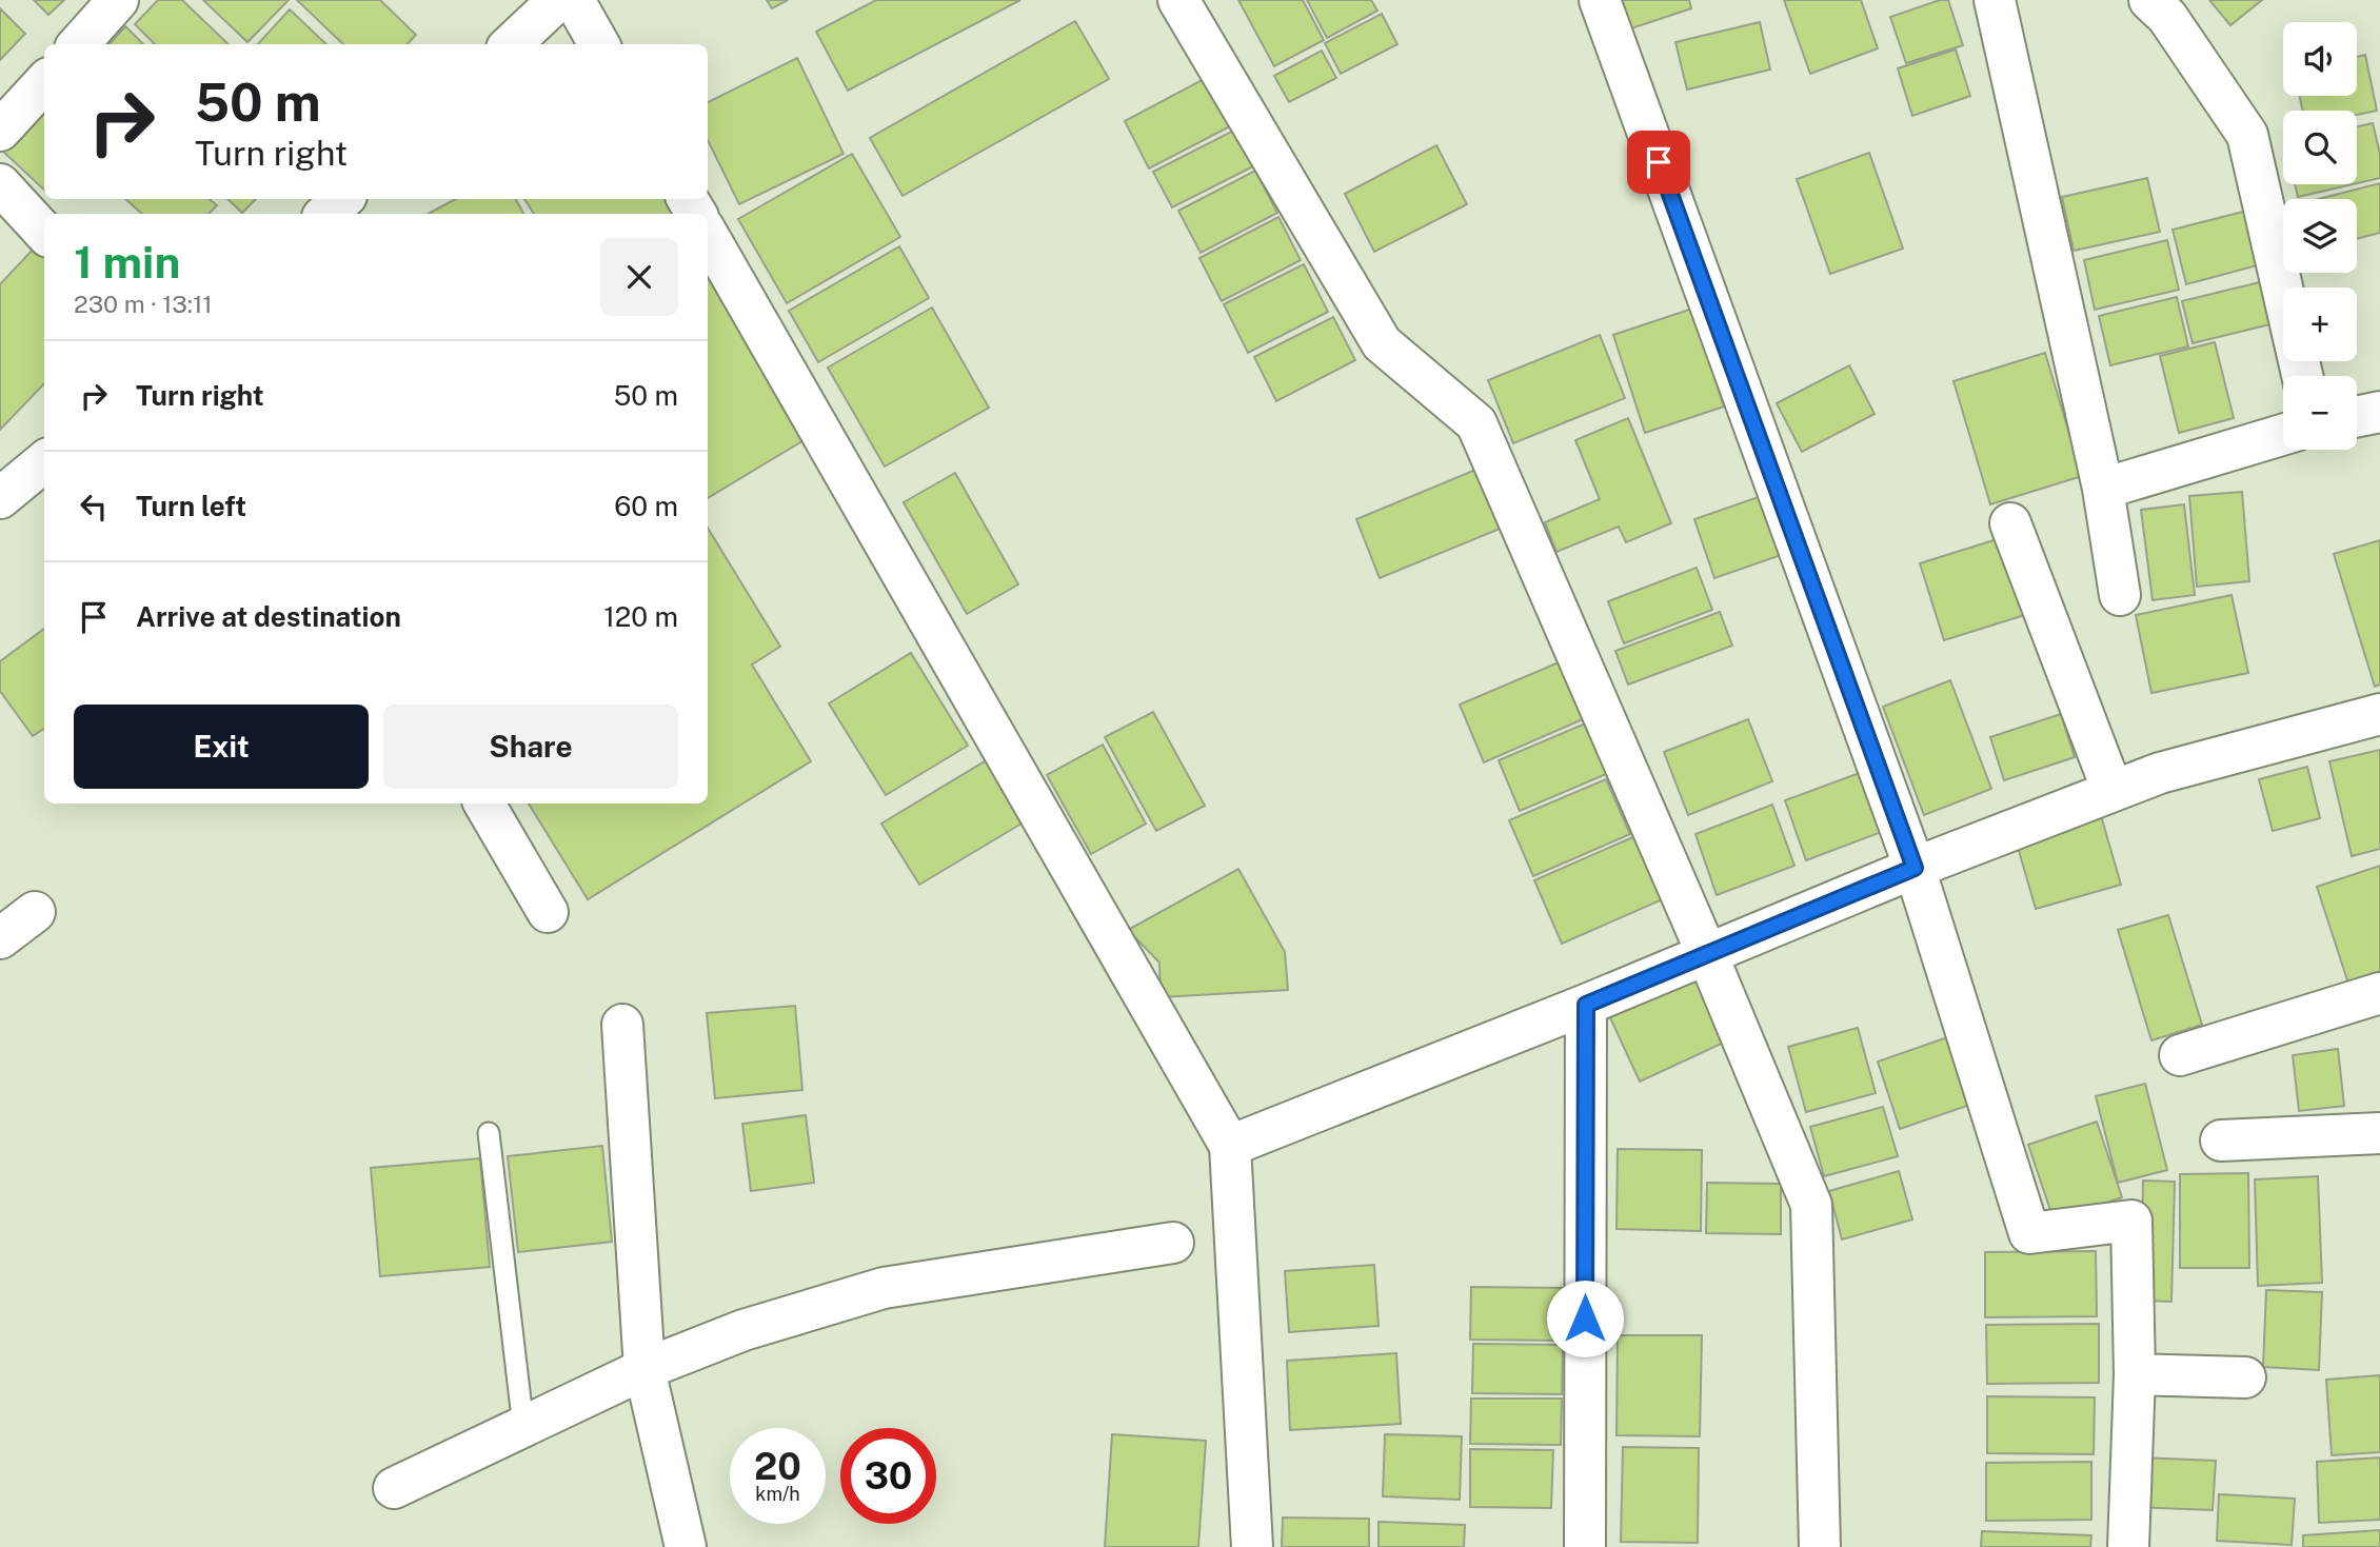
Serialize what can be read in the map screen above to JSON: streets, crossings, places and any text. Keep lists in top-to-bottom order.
{
  "page": {
    "map_buttons": ["+", "−"],
    "turn": ["50 m", "Turn right"],
    "heading": ["1 min", "230 m · 13:11"],
    "list": [
      {
        "name": "Turn right",
        "value": "50 m"
      },
      {
        "name": "Turn left",
        "value": "60 m"
      },
      {
        "name": "Arrive at destination",
        "value": "120 m"
      }
    ],
    "buttons": ["Exit", "Share"],
    "speed": "20 km/h",
    "limit": "30"
  }
}
